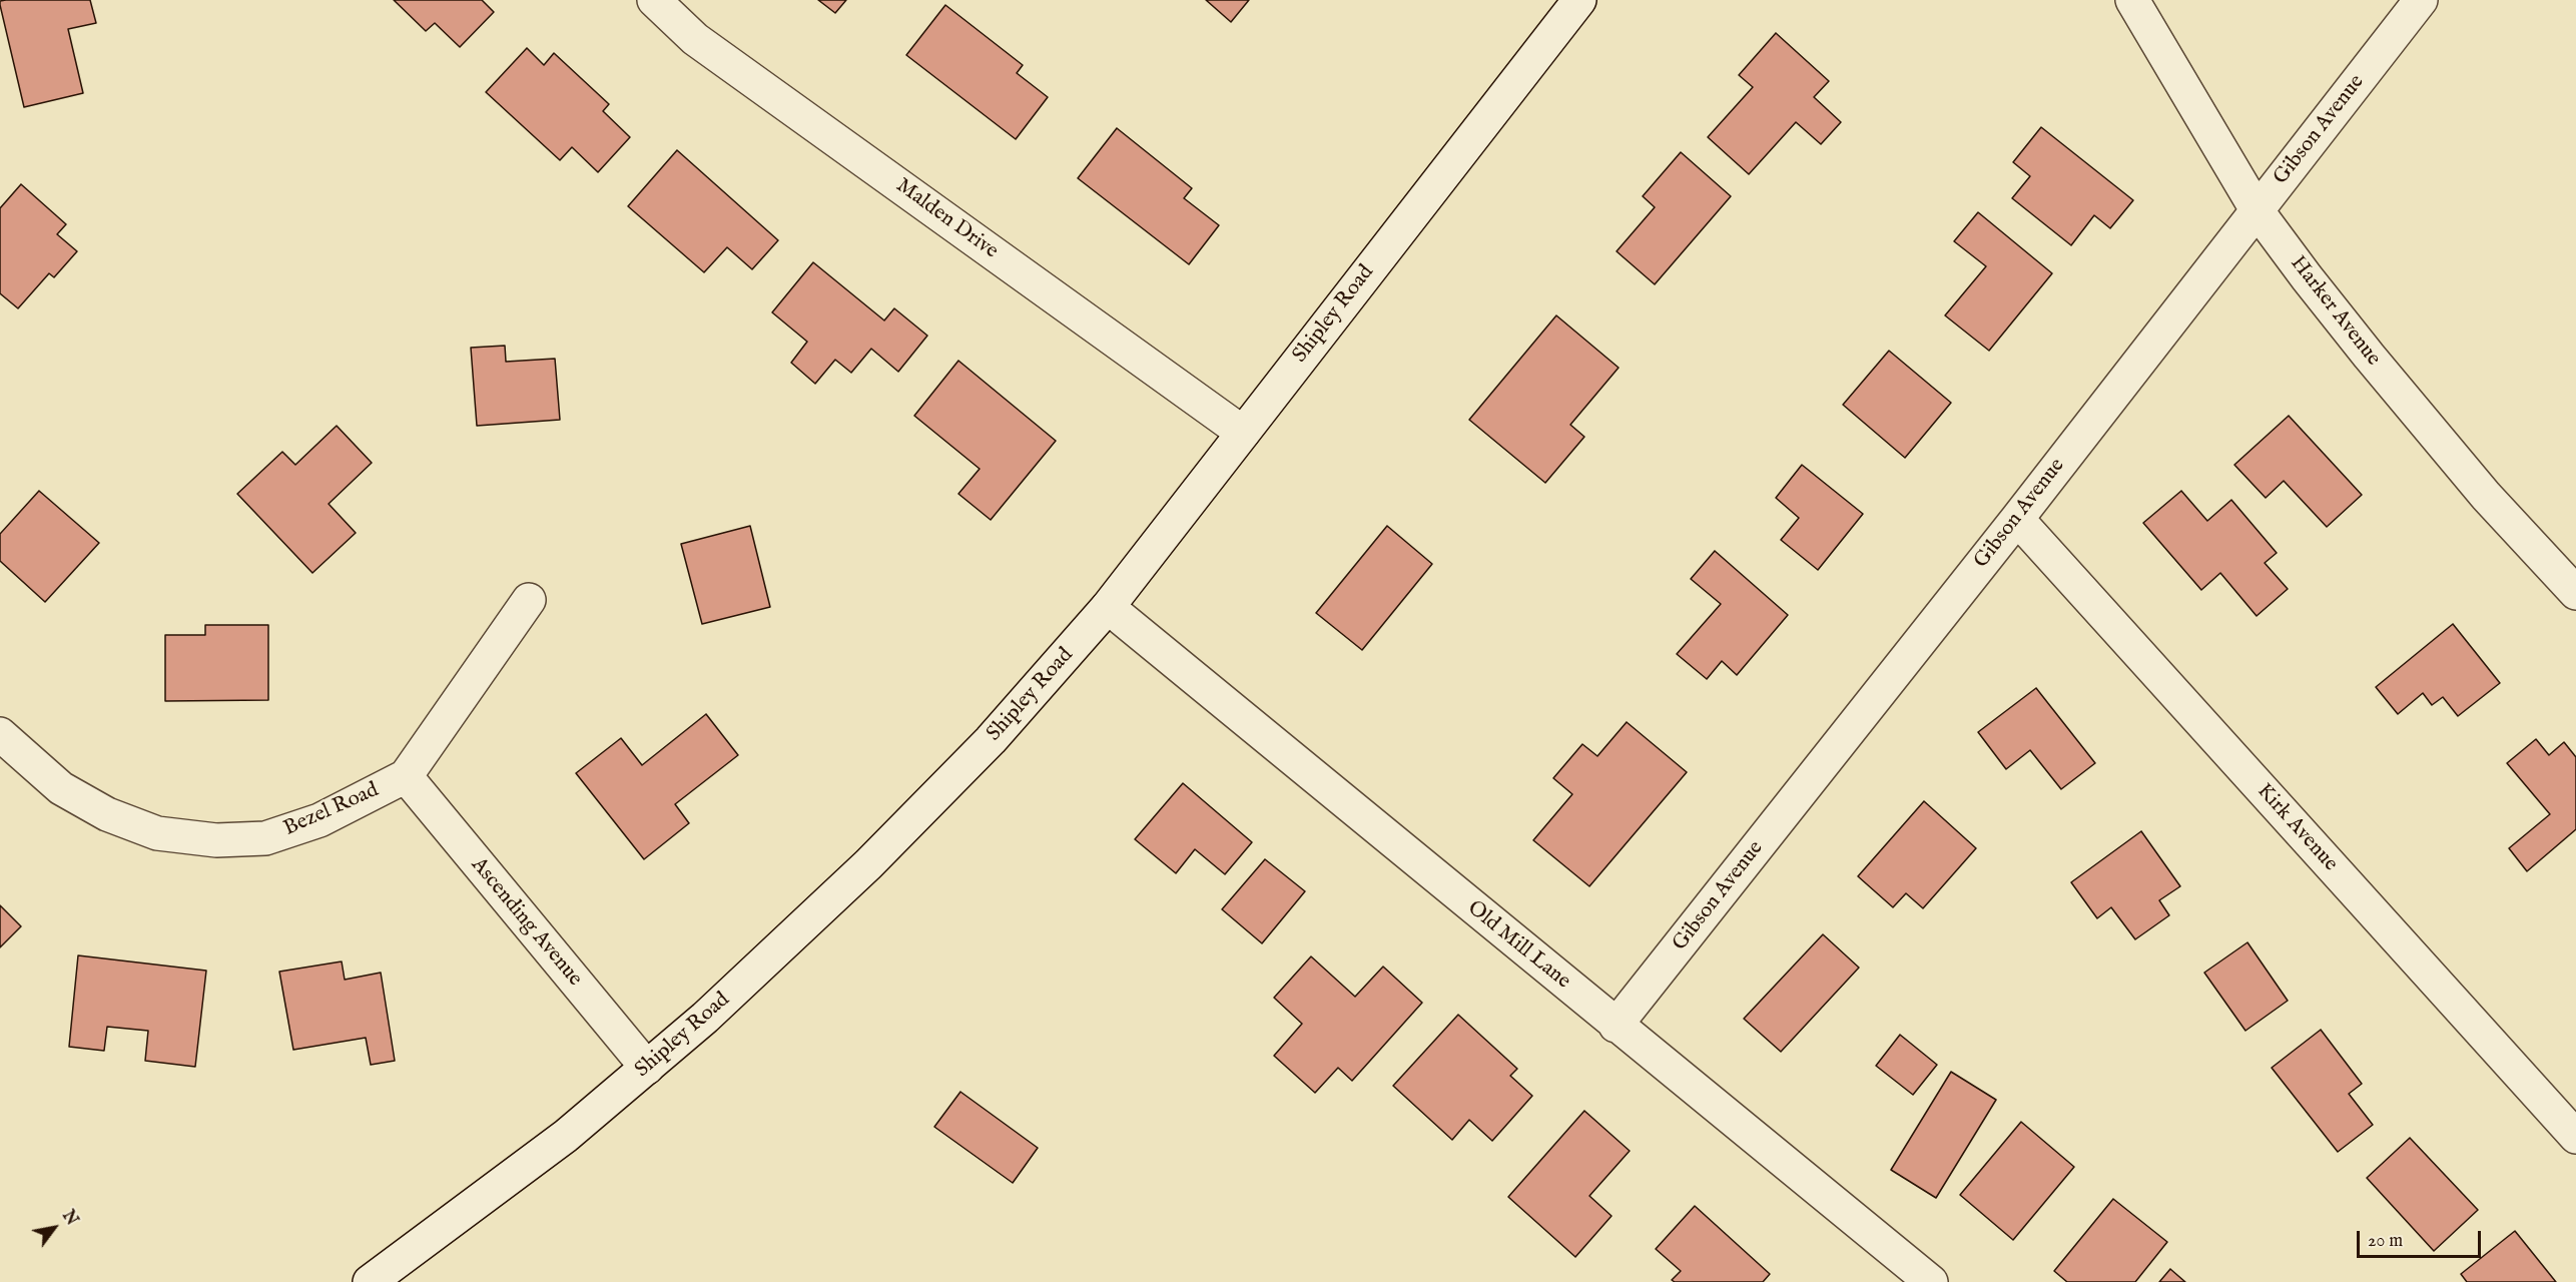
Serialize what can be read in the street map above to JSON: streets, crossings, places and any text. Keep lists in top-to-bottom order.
{
  "streets": {
    "street": [
      "Gibson Avenue",
      "Malden Drive",
      "Harker Avenue",
      "Shipley Road",
      "Bezel Road",
      "Kirk Avenue",
      "Ascending Avenue",
      "Old Mill Lane"
    ]
  },
  "crossings": [
    ["Gibson Avenue", "Harker Avenue"],
    ["Gibson Avenue", "Kirk Avenue"],
    ["Gibson Avenue", "Old Mill Lane"],
    ["Malden Drive", "Shipley Road"],
    ["Shipley Road", "Ascending Avenue"],
    ["Shipley Road", "Old Mill Lane"],
    ["Bezel Road", "Ascending Avenue"]
  ],
  "scale_bar": "20 m",
  "north": "top right"
}
